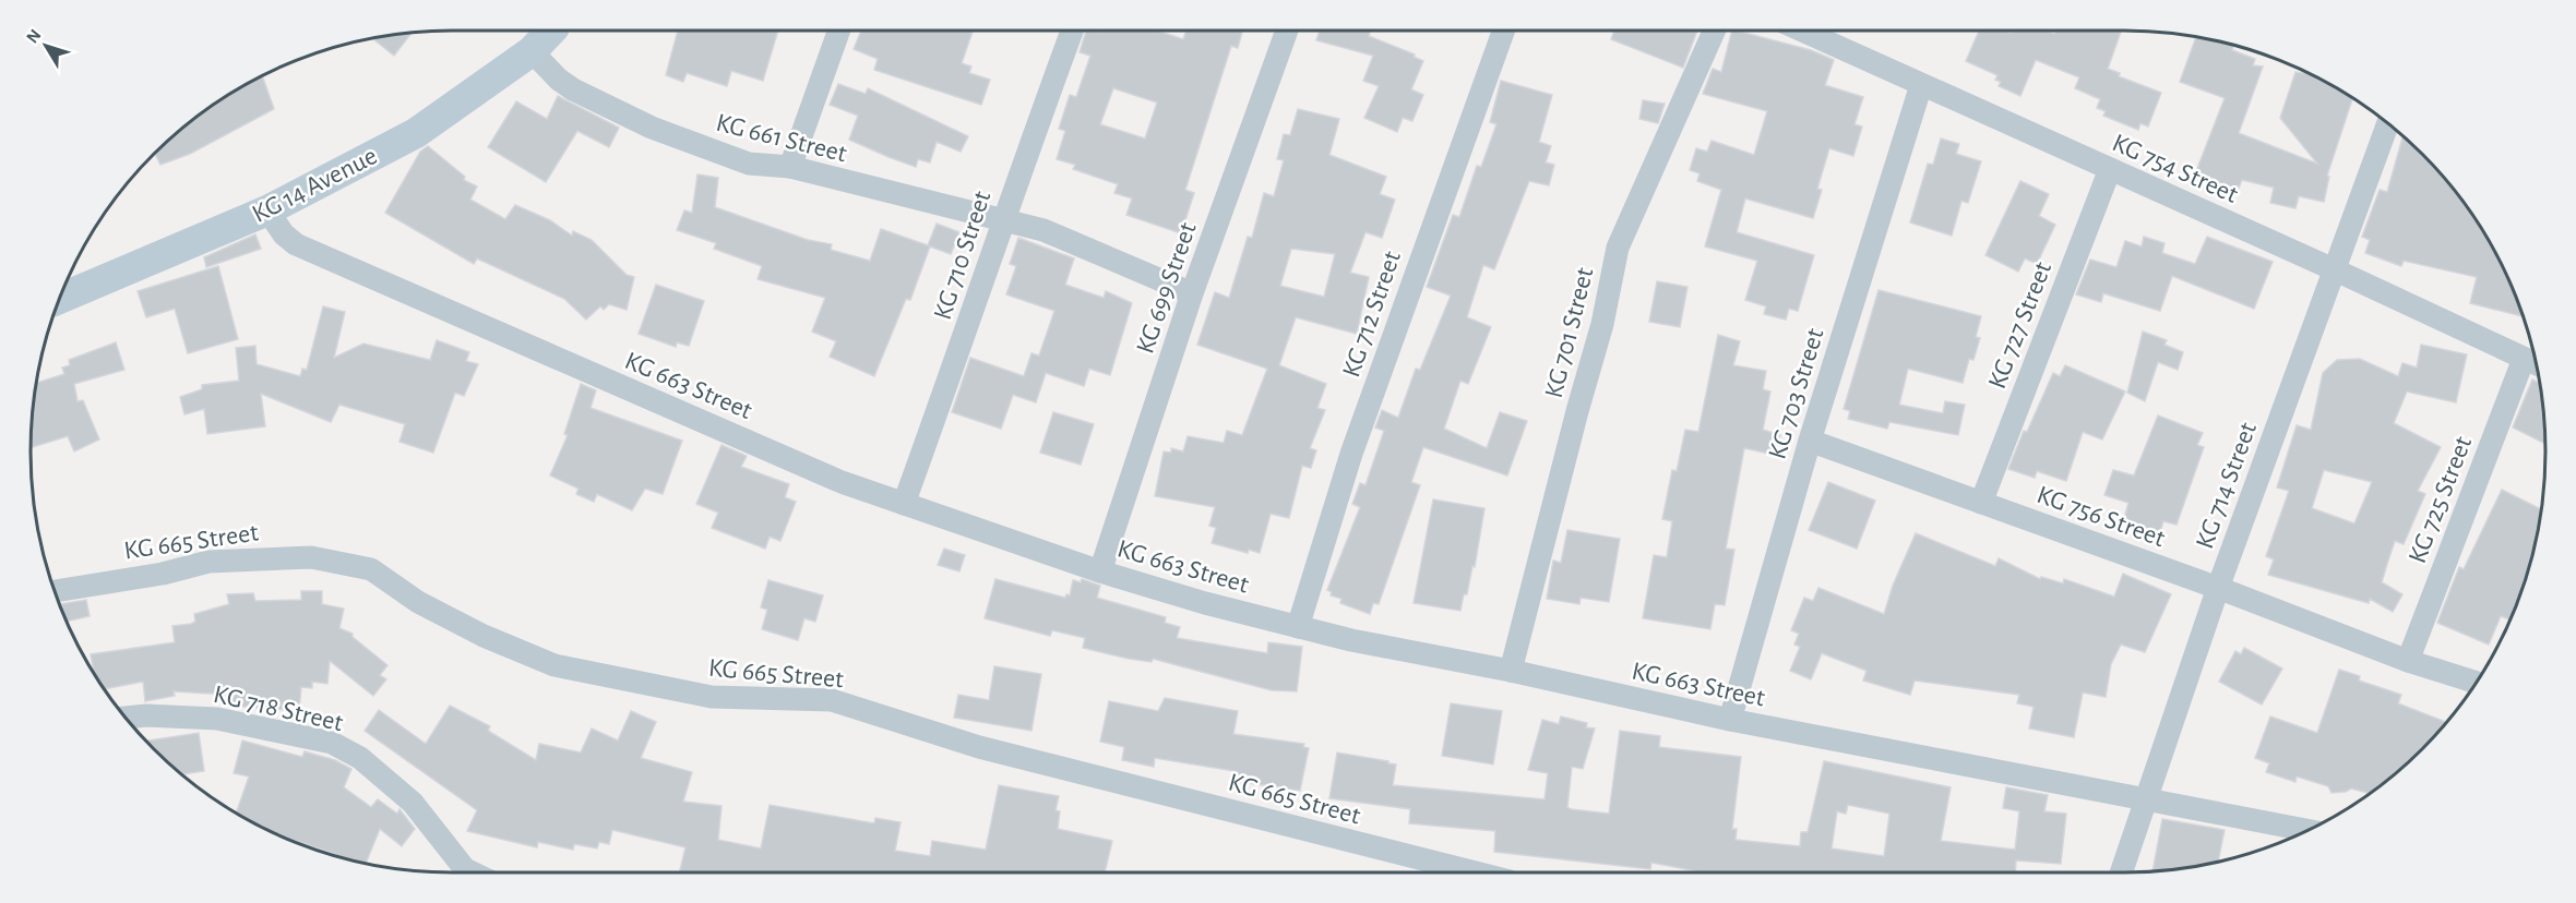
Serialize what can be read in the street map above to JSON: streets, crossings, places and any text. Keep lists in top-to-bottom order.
{
  "streets": {
    "main road": ["KG 14 Avenue"],
    "street": [
      "KG 661 Street",
      "KG 754 Street",
      "KG 710 Street",
      "KG 699 Street",
      "KG 712 Street",
      "KG 727 Street",
      "KG 701 Street",
      "KG 663 Street",
      "KG 703 Street",
      "KG 714 Street",
      "KG 725 Street",
      "KG 756 Street",
      "KG 665 Street",
      "KG 718 Street"
    ]
  },
  "crossings": [
    ["KG 661 Street", "KG 14 Avenue"],
    ["KG 661 Street", "KG 710 Street"],
    ["KG 661 Street", "KG 699 Street"],
    ["KG 754 Street", "KG 727 Street"],
    ["KG 754 Street", "KG 703 Street"],
    ["KG 754 Street", "KG 714 Street"],
    ["KG 754 Street", "KG 725 Street"],
    ["KG 14 Avenue", "KG 663 Street"],
    ["KG 710 Street", "KG 663 Street"],
    ["KG 699 Street", "KG 663 Street"],
    ["KG 712 Street", "KG 663 Street"],
    ["KG 727 Street", "KG 756 Street"],
    ["KG 701 Street", "KG 663 Street"],
    ["KG 663 Street", "KG 703 Street"],
    ["KG 663 Street", "KG 714 Street"],
    ["KG 703 Street", "KG 756 Street"],
    ["KG 714 Street", "KG 756 Street"],
    ["KG 725 Street", "KG 756 Street"]
  ],
  "north": "top left"
}
